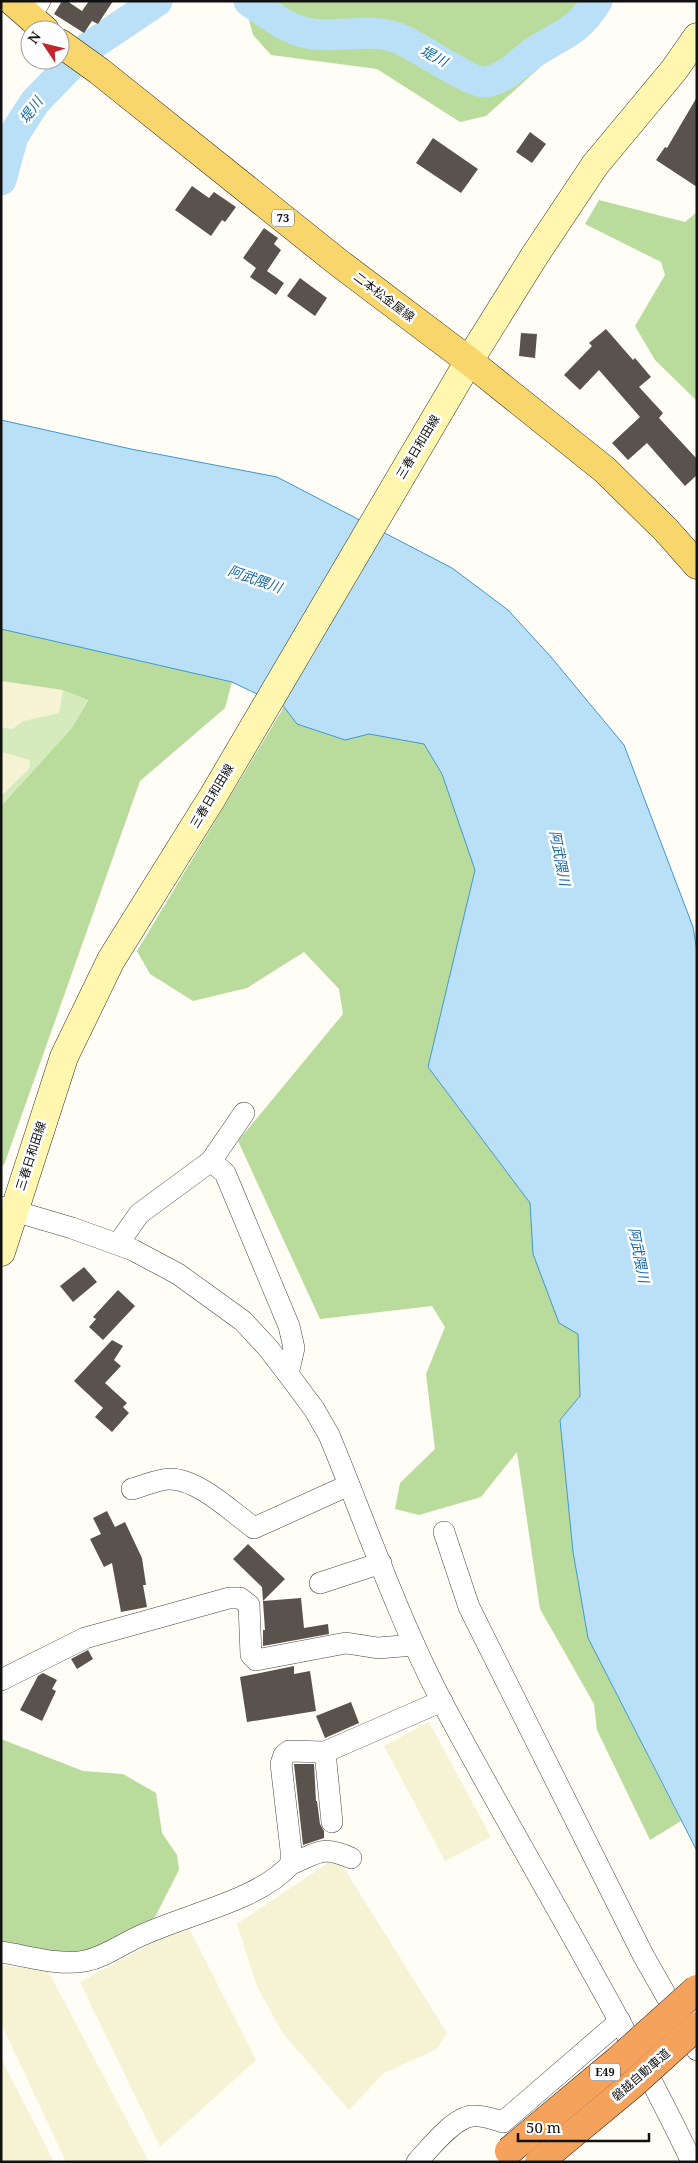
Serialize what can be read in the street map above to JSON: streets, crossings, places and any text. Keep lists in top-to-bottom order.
{
  "streets": {
    "highway": ["E49", "磐越自動車道"],
    "main road": ["73", "二本松金屋線", "三春日和田線"]
  },
  "crossings": [
    ["二本松金屋線", "三春日和田線"]
  ],
  "water": ["堤川", "阿武隈川"],
  "scale_bar": "50 m",
  "north": "top left"
}
